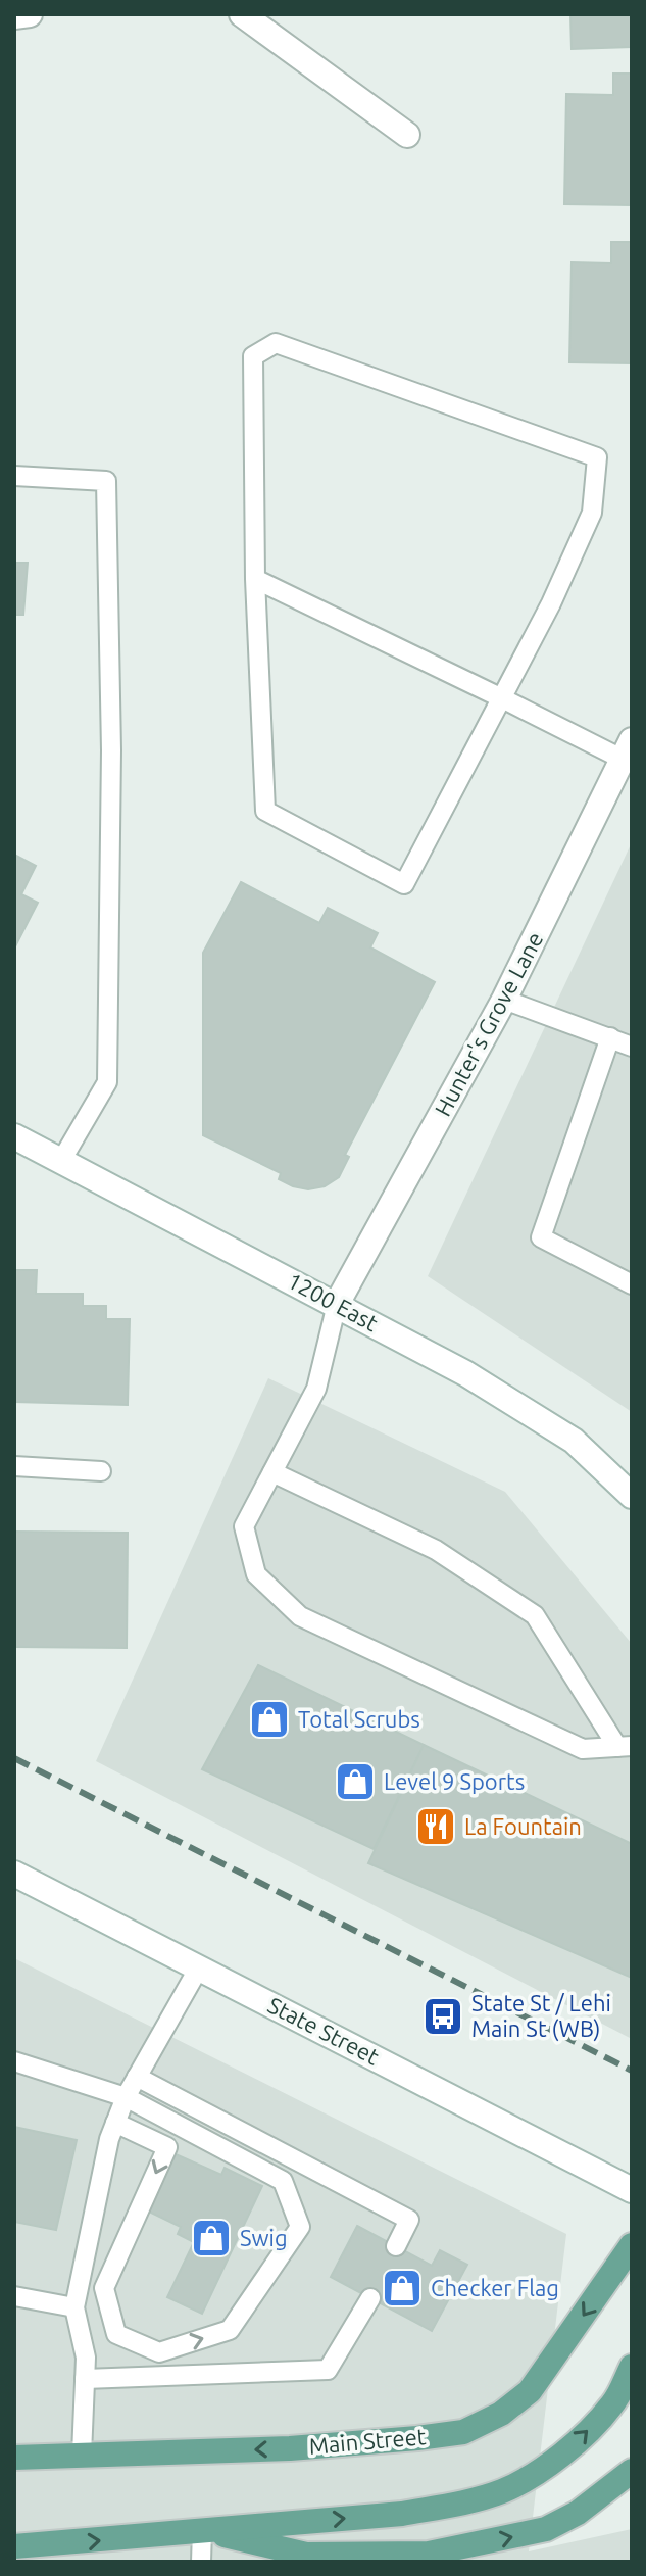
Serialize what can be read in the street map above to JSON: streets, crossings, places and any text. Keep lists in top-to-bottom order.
{
  "streets": {
    "main road": [
      "Hunter's Grove Lane",
      "1200 East",
      "State Street",
      "Main Street"
    ]
  },
  "crossings": [
    ["Hunter's Grove Lane", "1200 East"]
  ],
  "places": {
    "shop": [
      "Total Scrubs",
      "Level 9 Sports",
      "Swig",
      "Checker Flag"
    ],
    "restaurant": ["La Fountain"],
    "bus stop": ["State St / Lehi Main St (WB)"]
  }
}
